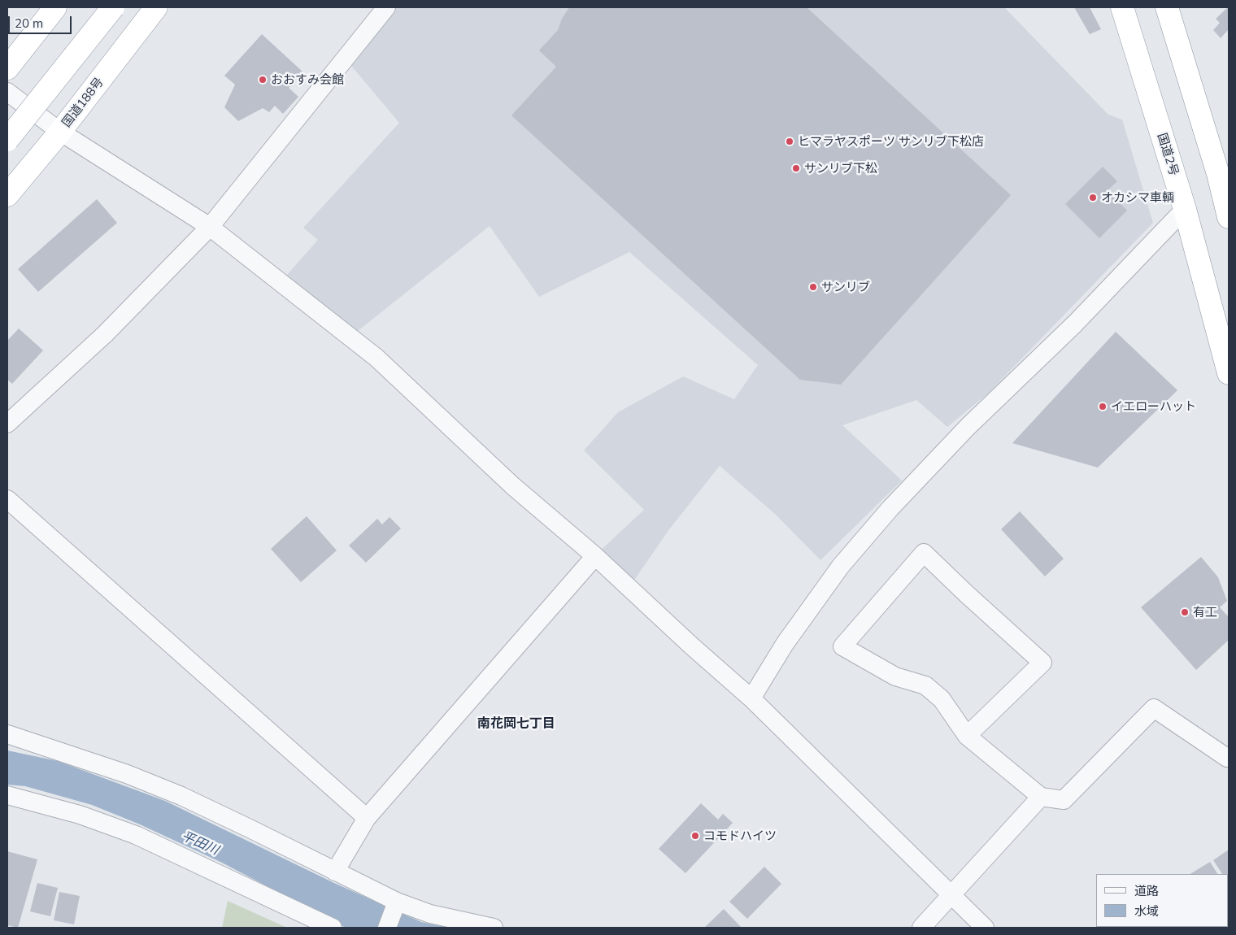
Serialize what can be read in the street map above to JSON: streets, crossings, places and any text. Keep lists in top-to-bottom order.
{
  "streets": {
    "highway": ["国道188号", "国道2号"]
  },
  "districts": ["南花岡七丁目"],
  "water": ["平田川"],
  "places": [
    "おおすみ会館",
    "ヒマラヤスポーツ サンリブ下松店",
    "サンリブ下松",
    "オカシマ車輌",
    "サンリブ",
    "イエローハット",
    "有工",
    "コモドハイツ"
  ],
  "legend": ["道路", "水域"],
  "scale_bar": "20 m"
}
